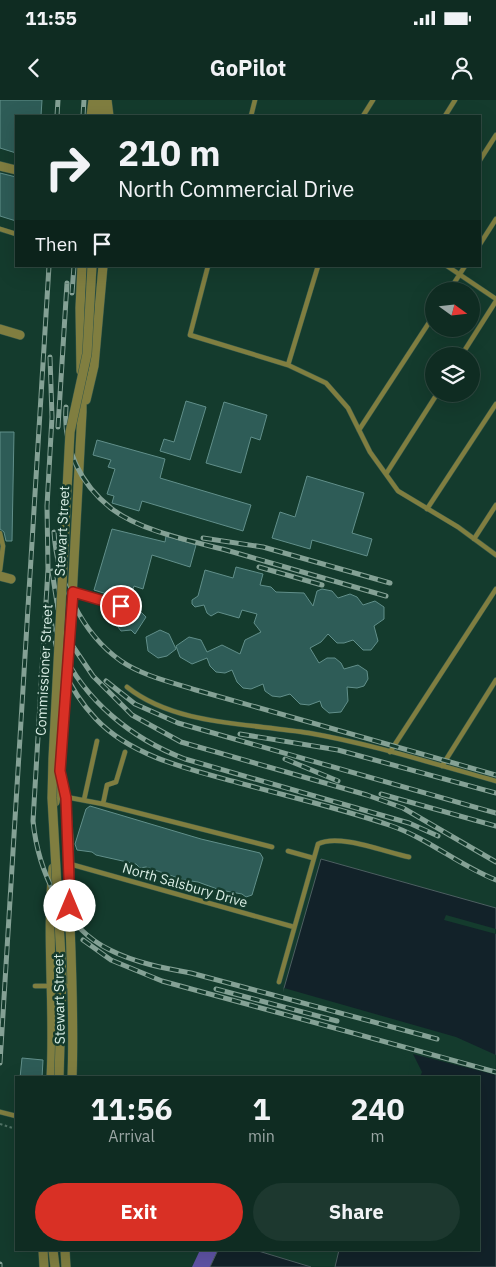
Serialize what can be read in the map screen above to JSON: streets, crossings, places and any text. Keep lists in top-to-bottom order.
{
  "streets": {
    "street": ["Stewart Street", "Commissioner Street"],
    "lane": ["North Salsbury Drive"]
  },
  "crossings": [
    ["Stewart Street", "North Salsbury Drive"]
  ],
  "north": "right",
  "page": {
    "status": "11:55",
    "header": "GoPilot",
    "turn": ["210 m", "North Commercial Drive"],
    "then": "Then",
    "eta": [
      "11:56",
      "Arrival",
      "1",
      "min",
      "240",
      "m"
    ],
    "buttons": ["Exit", "Share"]
  }
}
